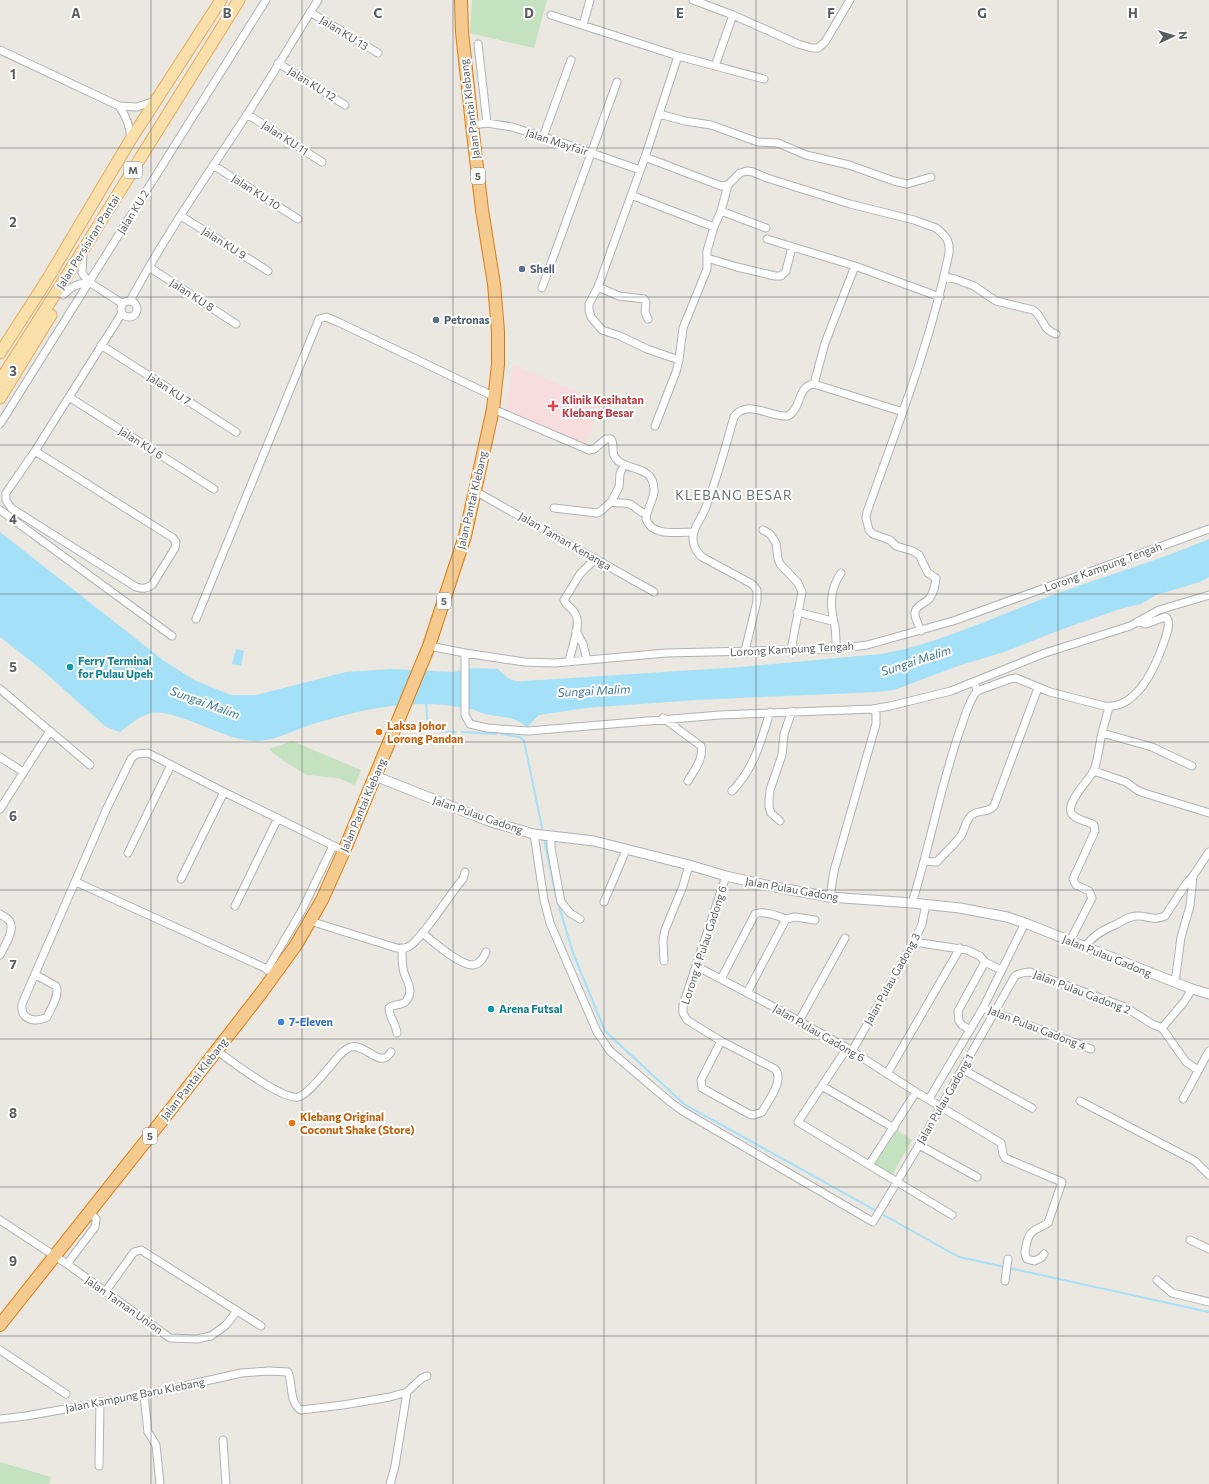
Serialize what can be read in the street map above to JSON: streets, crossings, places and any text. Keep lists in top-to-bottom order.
{
  "streets": {
    "highway": ["Jalan Pantai Klebang", "5"],
    "main road": ["M", "Jalan Persisiran Pantai", "Jalan Pulau Gadong"],
    "street": [
      "Jalan KU 13",
      "Jalan KU 12",
      "Jalan KU 11",
      "Jalan Mayfair",
      "Jalan KU 10",
      "Jalan KU 2",
      "Jalan KU 9",
      "Jalan KU 8",
      "Jalan KU 7",
      "Jalan KU 6",
      "Jalan Taman Kenanga",
      "Lorong Kampung Tengah",
      "Lorong 4 Pulau Gadong 6",
      "Jalan Pulau Gadong 3",
      "Jalan Pulau Gadong 2",
      "Jalan Pulau Gadong 4",
      "Jalan Pulau Gadong 6",
      "Jalan Pulau Gadong 1",
      "Jalan Taman Union",
      "Jalan Kampung Baru Klebang"
    ]
  },
  "crossings": [
    ["Jalan Pantai Klebang", "Jalan Mayfair"],
    ["Jalan Pantai Klebang", "Jalan Taman Kenanga"],
    ["Jalan Pantai Klebang", "Lorong Kampung Tengah"],
    ["Jalan Pantai Klebang", "Jalan Pulau Gadong"],
    ["Jalan Pantai Klebang", "Jalan Taman Union"],
    ["Jalan Pulau Gadong", "Lorong 4 Pulau Gadong 6"],
    ["Jalan Pulau Gadong", "Jalan Pulau Gadong 3"],
    ["Jalan Pulau Gadong", "Jalan Pulau Gadong 1"],
    ["Lorong 4 Pulau Gadong 6", "Jalan Pulau Gadong 6"],
    ["Jalan Pulau Gadong 3", "Jalan Pulau Gadong 6"],
    ["Jalan Pulau Gadong 2", "Jalan Pulau Gadong 1"],
    ["Jalan Pulau Gadong 4", "Jalan Pulau Gadong 1"],
    ["Jalan Pulau Gadong 6", "Jalan Pulau Gadong 1"]
  ],
  "districts": ["KLEBANG BESAR"],
  "water": ["Sungai Malim"],
  "places": {
    "other": [
      "Shell",
      "Petronas",
      "Ferry Terminal for Pulau Upeh",
      "Laksa Johor Lorong Pandan",
      "Arena Futsal",
      "7-Eleven",
      "Klebang Original Coconut Shake (Store)"
    ],
    "health": ["Klinik Kesihatan Klebang Besar"]
  },
  "north": "right",
  "grid": {
    "columns": [
      "A",
      "B",
      "C",
      "D",
      "E",
      "F",
      "G",
      "H"
    ],
    "rows": [
      "1",
      "2",
      "3",
      "4",
      "5",
      "6",
      "7",
      "8",
      "9"
    ]
  }
}
